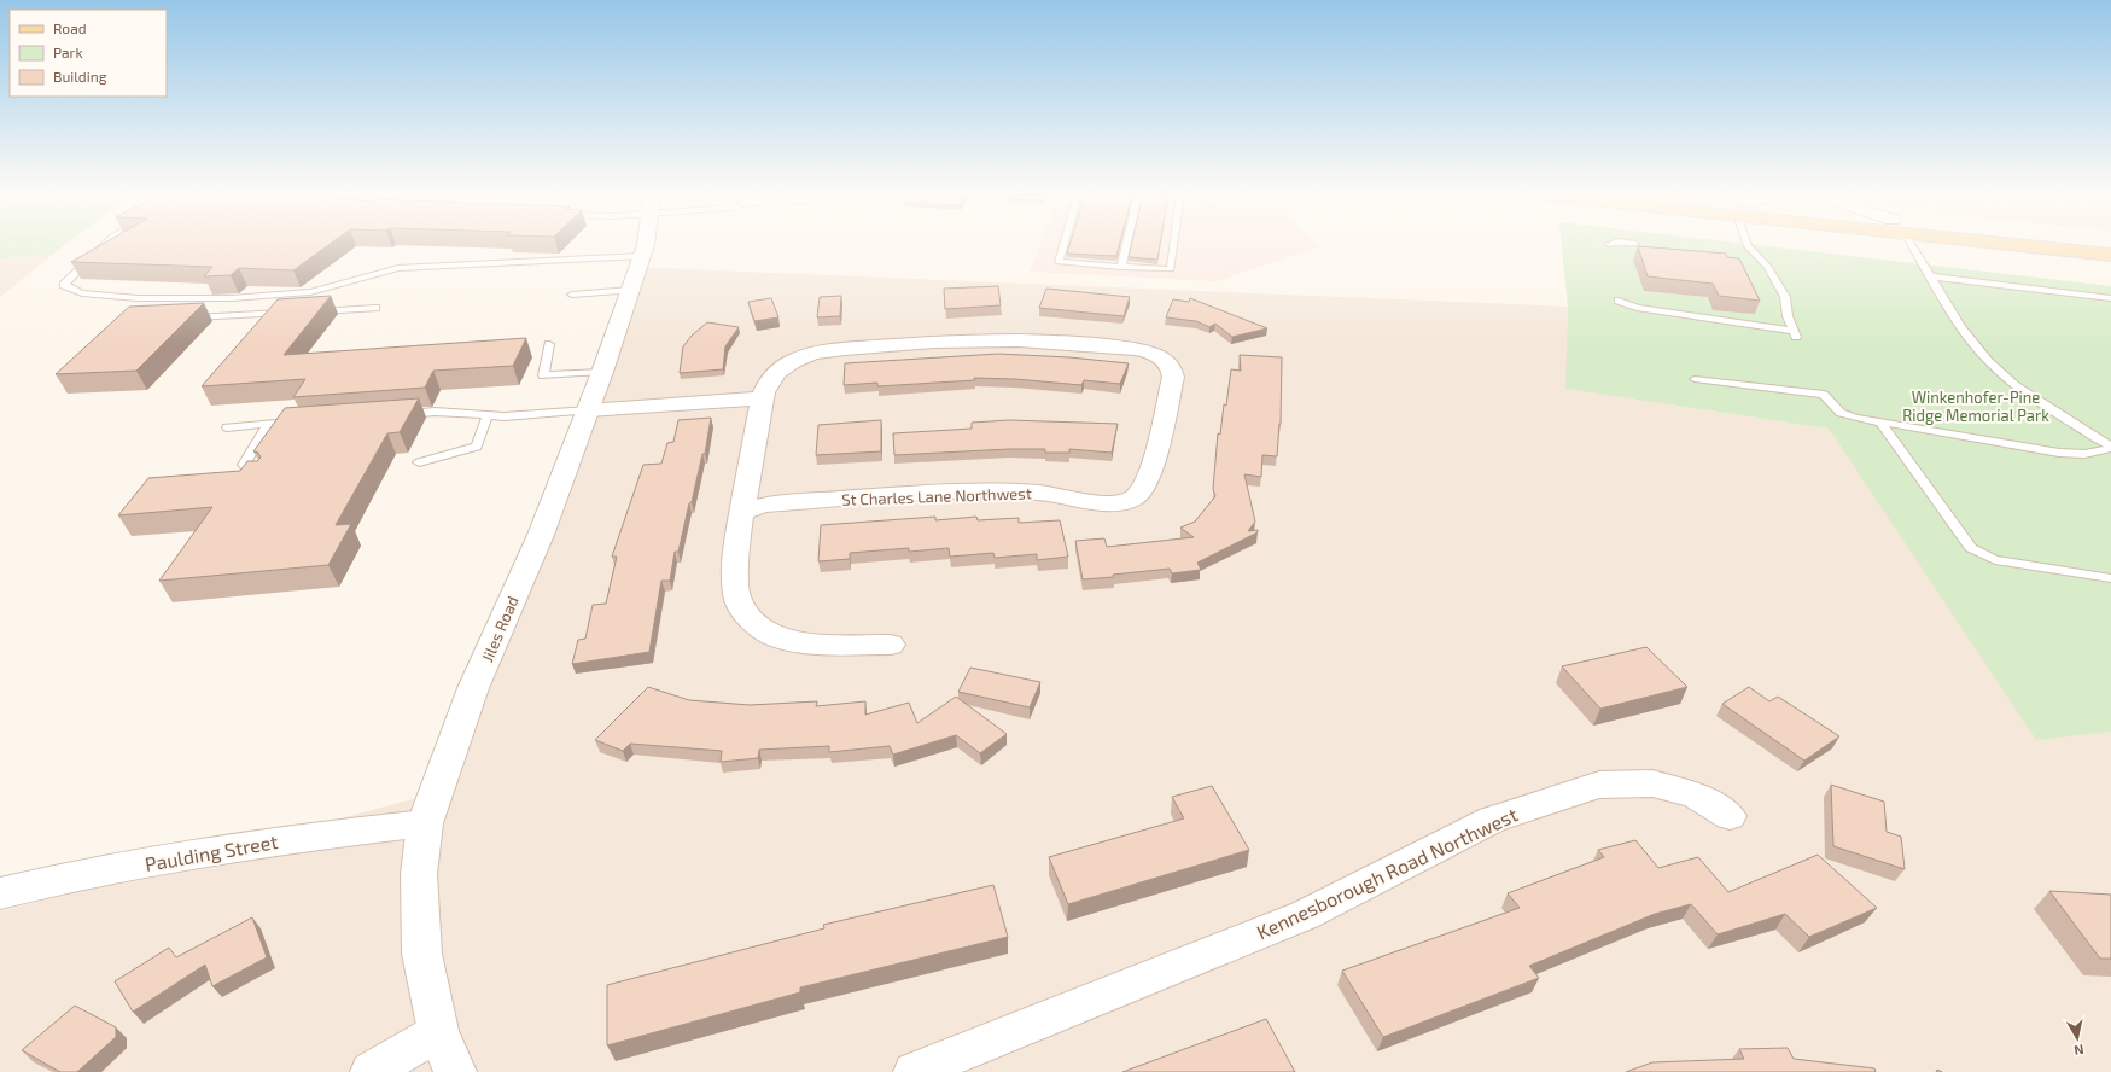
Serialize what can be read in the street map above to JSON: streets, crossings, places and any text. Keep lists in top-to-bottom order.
{
  "streets": {
    "street": [
      "St Charles Lane Northwest",
      "Jiles Road",
      "Paulding Street",
      "Kennesborough Road Northwest"
    ]
  },
  "crossings": [
    ["Jiles Road", "Paulding Street"]
  ],
  "parks": ["Winkenhofer-Pine Ridge Memorial Park"],
  "legend": ["Road", "Park", "Building"],
  "north": "bottom"
}
